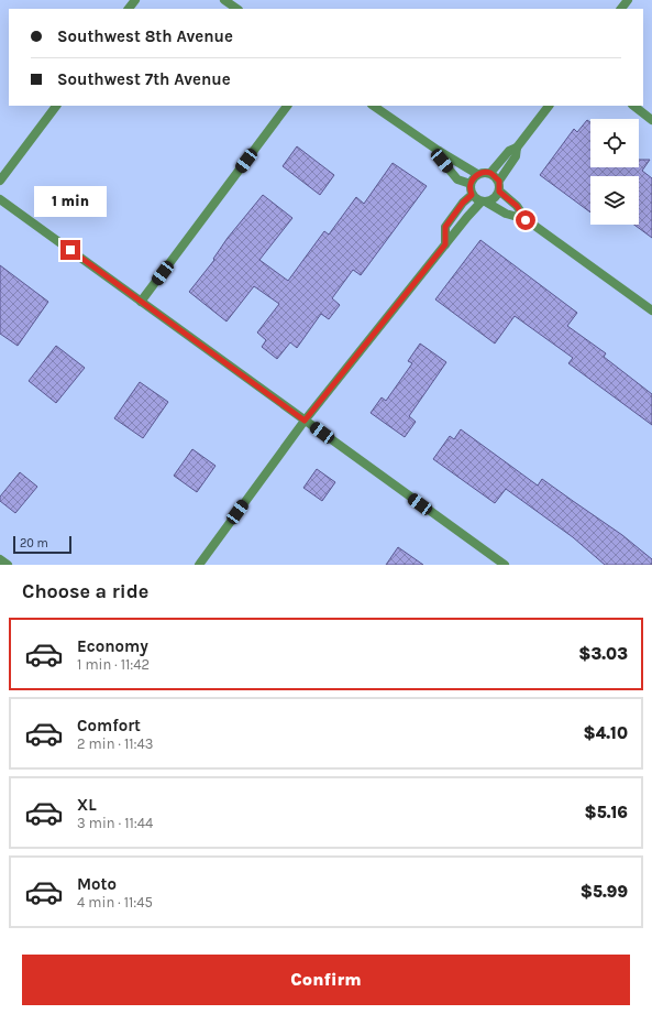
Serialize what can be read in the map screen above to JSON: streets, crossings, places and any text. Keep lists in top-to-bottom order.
{
  "scale_bar": "20 m",
  "page": {
    "banner": ["Southwest 8th Avenue", "Southwest 7th Avenue"],
    "bubble": "1 min",
    "scale": "20 m",
    "heading": "Choose a ride",
    "list": [
      {
        "name": "Economy",
        "note": "1 min · 11:42",
        "value": "$3.03"
      },
      {
        "name": "Comfort",
        "note": "2 min · 11:43",
        "value": "$4.10"
      },
      {
        "name": "XL",
        "note": "3 min · 11:44",
        "value": "$5.16"
      },
      {
        "name": "Moto",
        "note": "4 min · 11:45",
        "value": "$5.99"
      }
    ],
    "buttons": "Confirm"
  }
}
